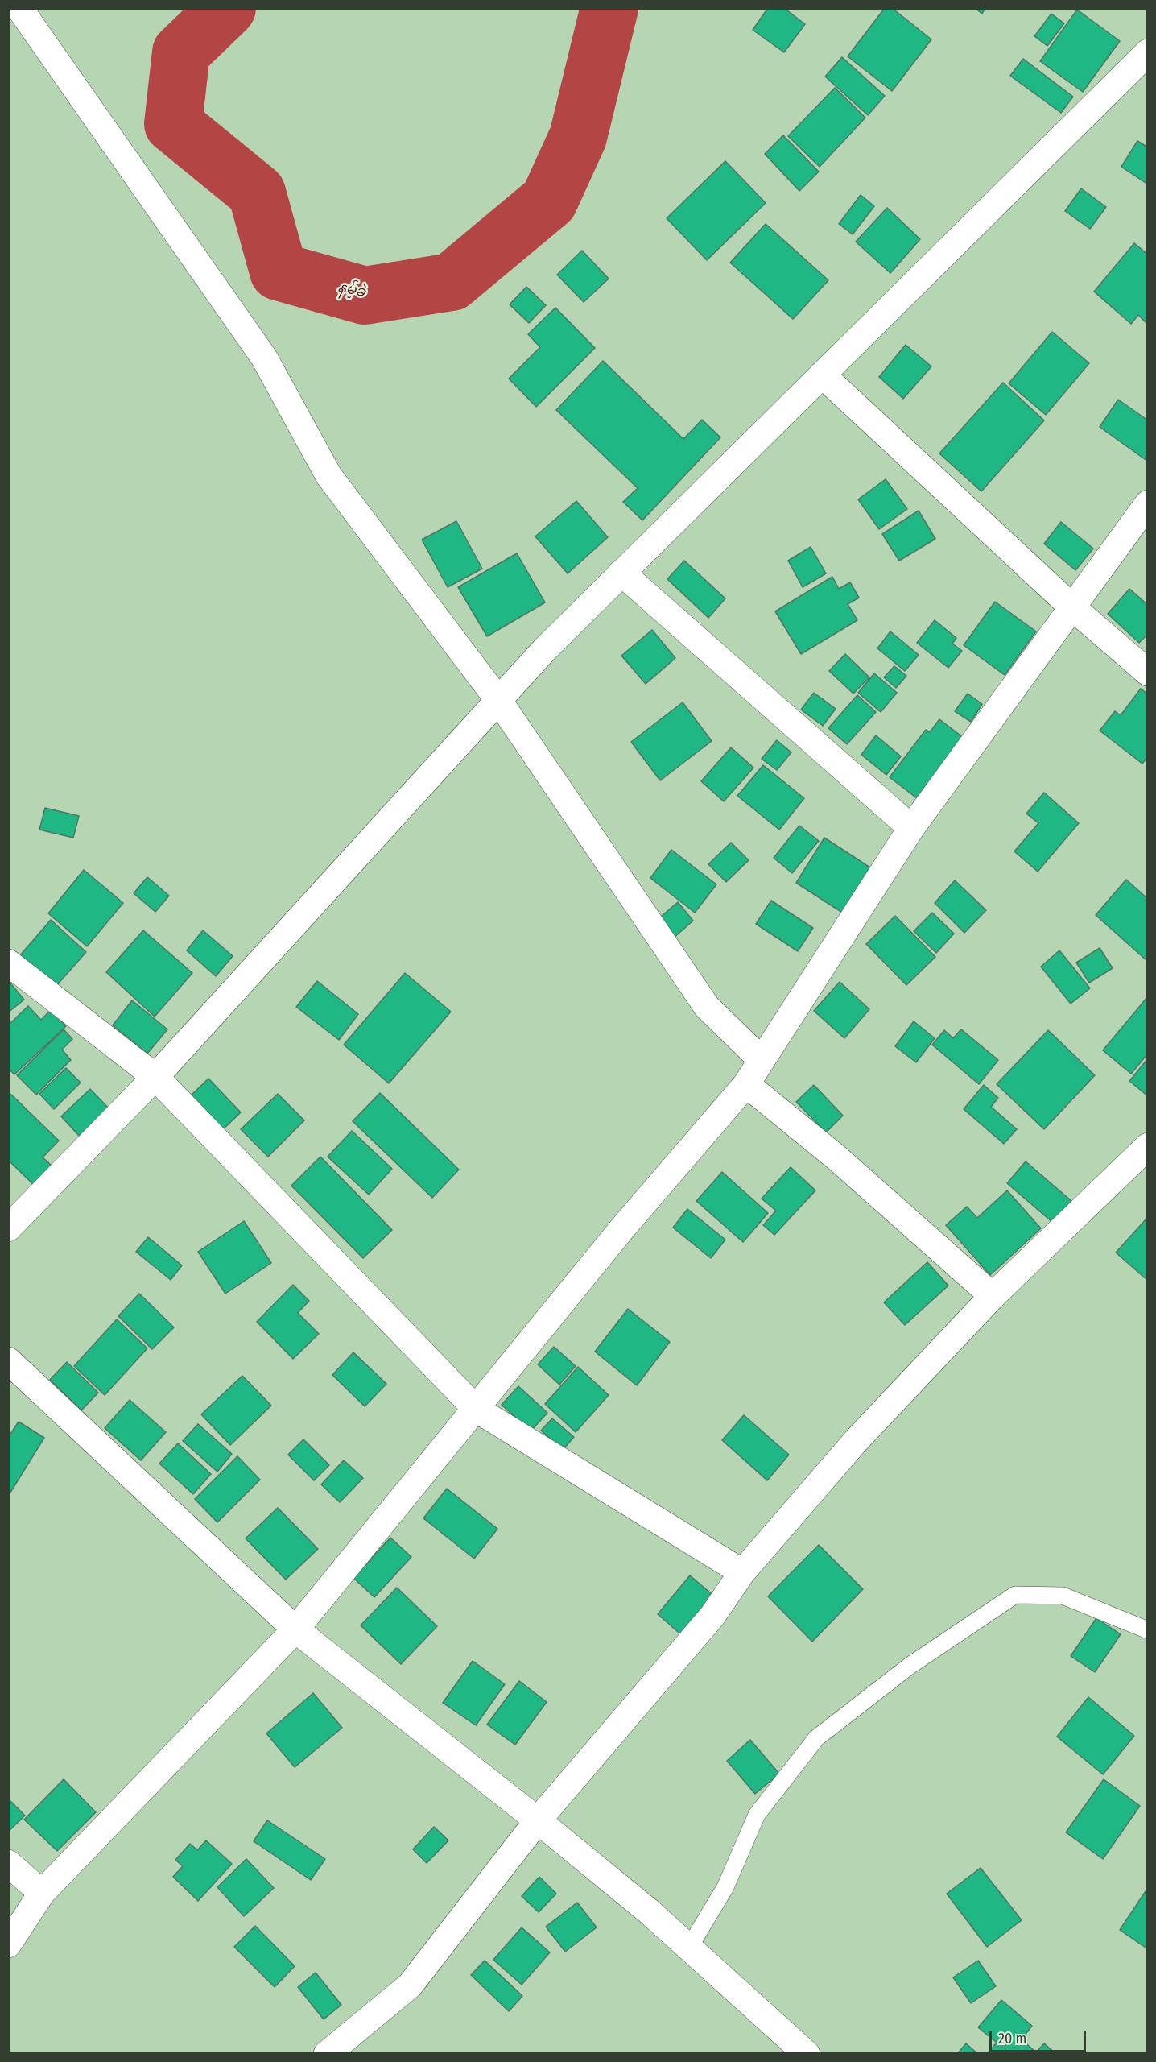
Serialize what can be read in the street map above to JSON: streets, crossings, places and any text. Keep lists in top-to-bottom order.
{
  "water": ["နမ့်ခဲ"],
  "scale_bar": "20 m"
}
